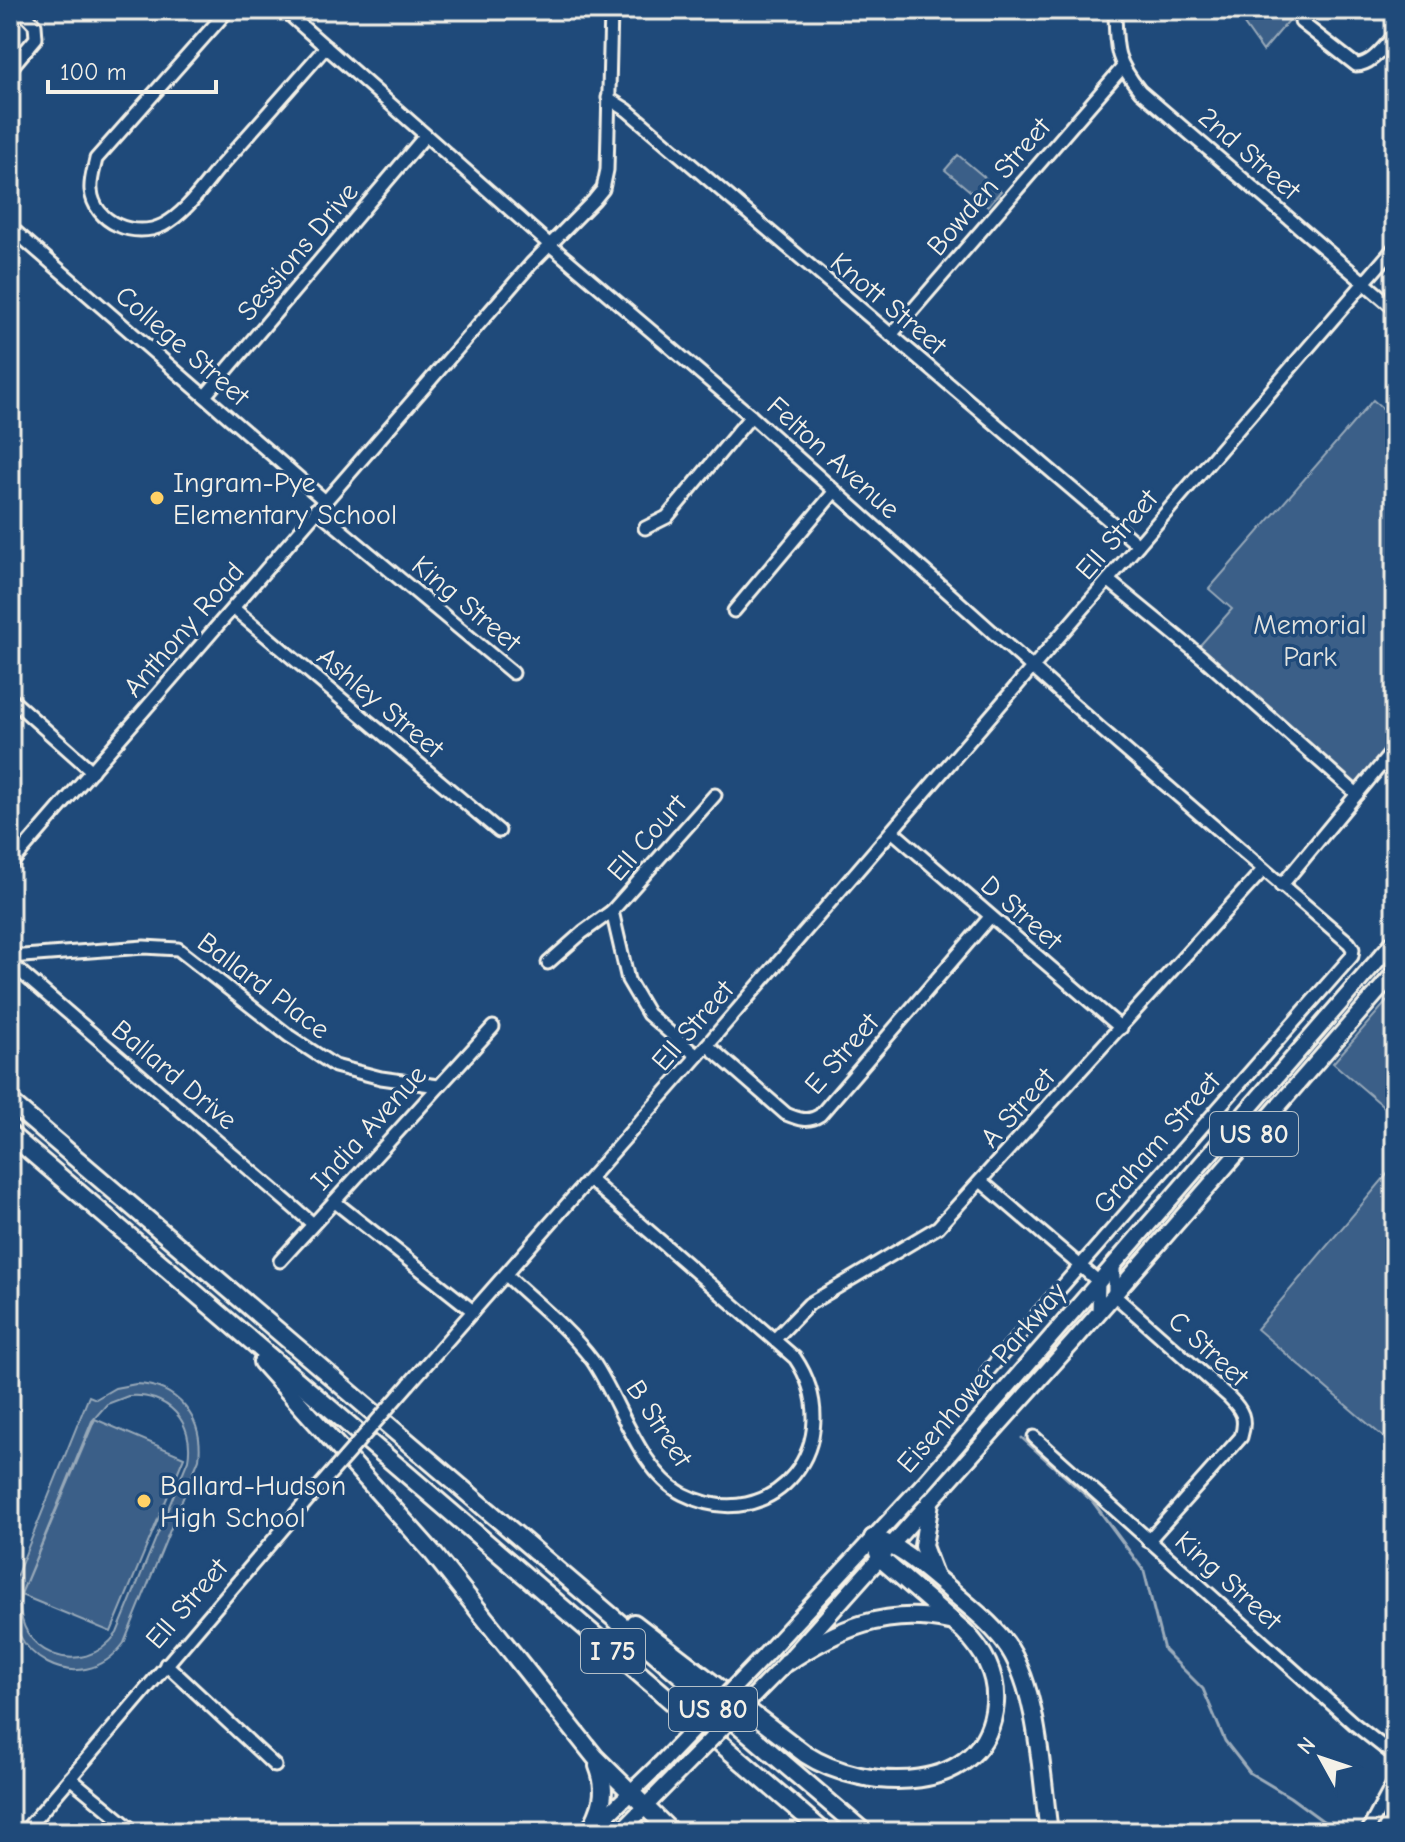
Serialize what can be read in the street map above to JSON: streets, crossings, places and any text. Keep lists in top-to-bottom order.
{
  "streets": {
    "highway": ["I 75"],
    "main road": ["US 80", "Eisenhower Parkway"],
    "street": [
      "2nd Street",
      "Bowden Street",
      "Sessions Drive",
      "Knott Street",
      "College Street",
      "Felton Avenue",
      "Ell Street",
      "King Street",
      "Anthony Road",
      "Ashley Street",
      "Ell Court",
      "D Street",
      "Ballard Place",
      "E Street",
      "Ballard Drive",
      "A Street",
      "India Avenue",
      "Graham Street",
      "C Street",
      "B Street"
    ]
  },
  "crossings": [
    ["2nd Street", "Bowden Street"],
    ["2nd Street", "Ell Street"],
    ["Bowden Street", "Knott Street"],
    ["Sessions Drive", "College Street"],
    ["Sessions Drive", "Felton Avenue"],
    ["Knott Street", "Ell Street"],
    ["Knott Street", "Anthony Road"],
    ["College Street", "King Street"],
    ["College Street", "Anthony Road"],
    ["Felton Avenue", "Ell Street"],
    ["Felton Avenue", "Anthony Road"],
    ["Felton Avenue", "A Street"],
    ["Felton Avenue", "Graham Street"],
    ["Ell Street", "Ell Court"],
    ["Ell Street", "D Street"],
    ["Ell Street", "E Street"],
    ["Ell Street", "B Street"],
    ["King Street", "Anthony Road"],
    ["King Street", "C Street"],
    ["Anthony Road", "Ashley Street"],
    ["D Street", "E Street"],
    ["D Street", "A Street"],
    ["Ballard Place", "Ballard Drive"],
    ["Ballard Place", "India Avenue"],
    ["Ballard Drive", "India Avenue"],
    ["A Street", "B Street"],
    ["C Street", "Eisenhower Parkway"]
  ],
  "parks": ["Memorial Park"],
  "places": ["Ingram-Pye Elementary School", "Ballard-Hudson High School"],
  "scale_bar": "100 m",
  "north": "top left"
}
